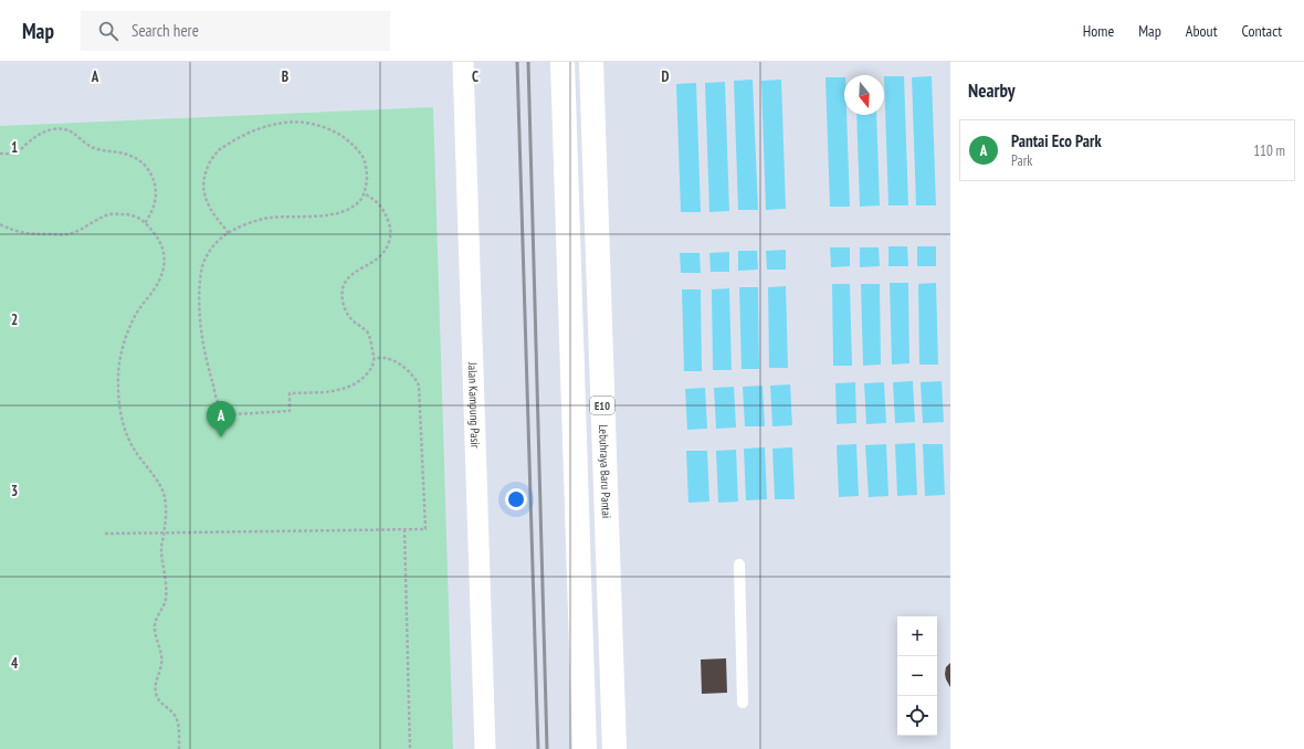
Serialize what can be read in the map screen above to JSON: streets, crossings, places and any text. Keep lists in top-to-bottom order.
{
  "streets": {
    "highway": ["E10", "Lebuhraya Baru Pantai"],
    "street": ["Jalan Kampung Pasir"]
  },
  "north": "bottom",
  "page": {
    "header": "Map",
    "search": "Search here",
    "nav": [
      "Home",
      "Map",
      "About",
      "Contact"
    ],
    "heading": "Nearby",
    "list": [
      {
        "mark": "A",
        "name": "Pantai Eco Park",
        "note": "Park",
        "value": "110 m"
      }
    ],
    "pins": "A",
    "map_buttons": ["+", "−"]
  },
  "grid": {
    "columns": [
      "A",
      "B",
      "C",
      "D"
    ],
    "rows": [
      "1",
      "2",
      "3",
      "4"
    ]
  }
}
